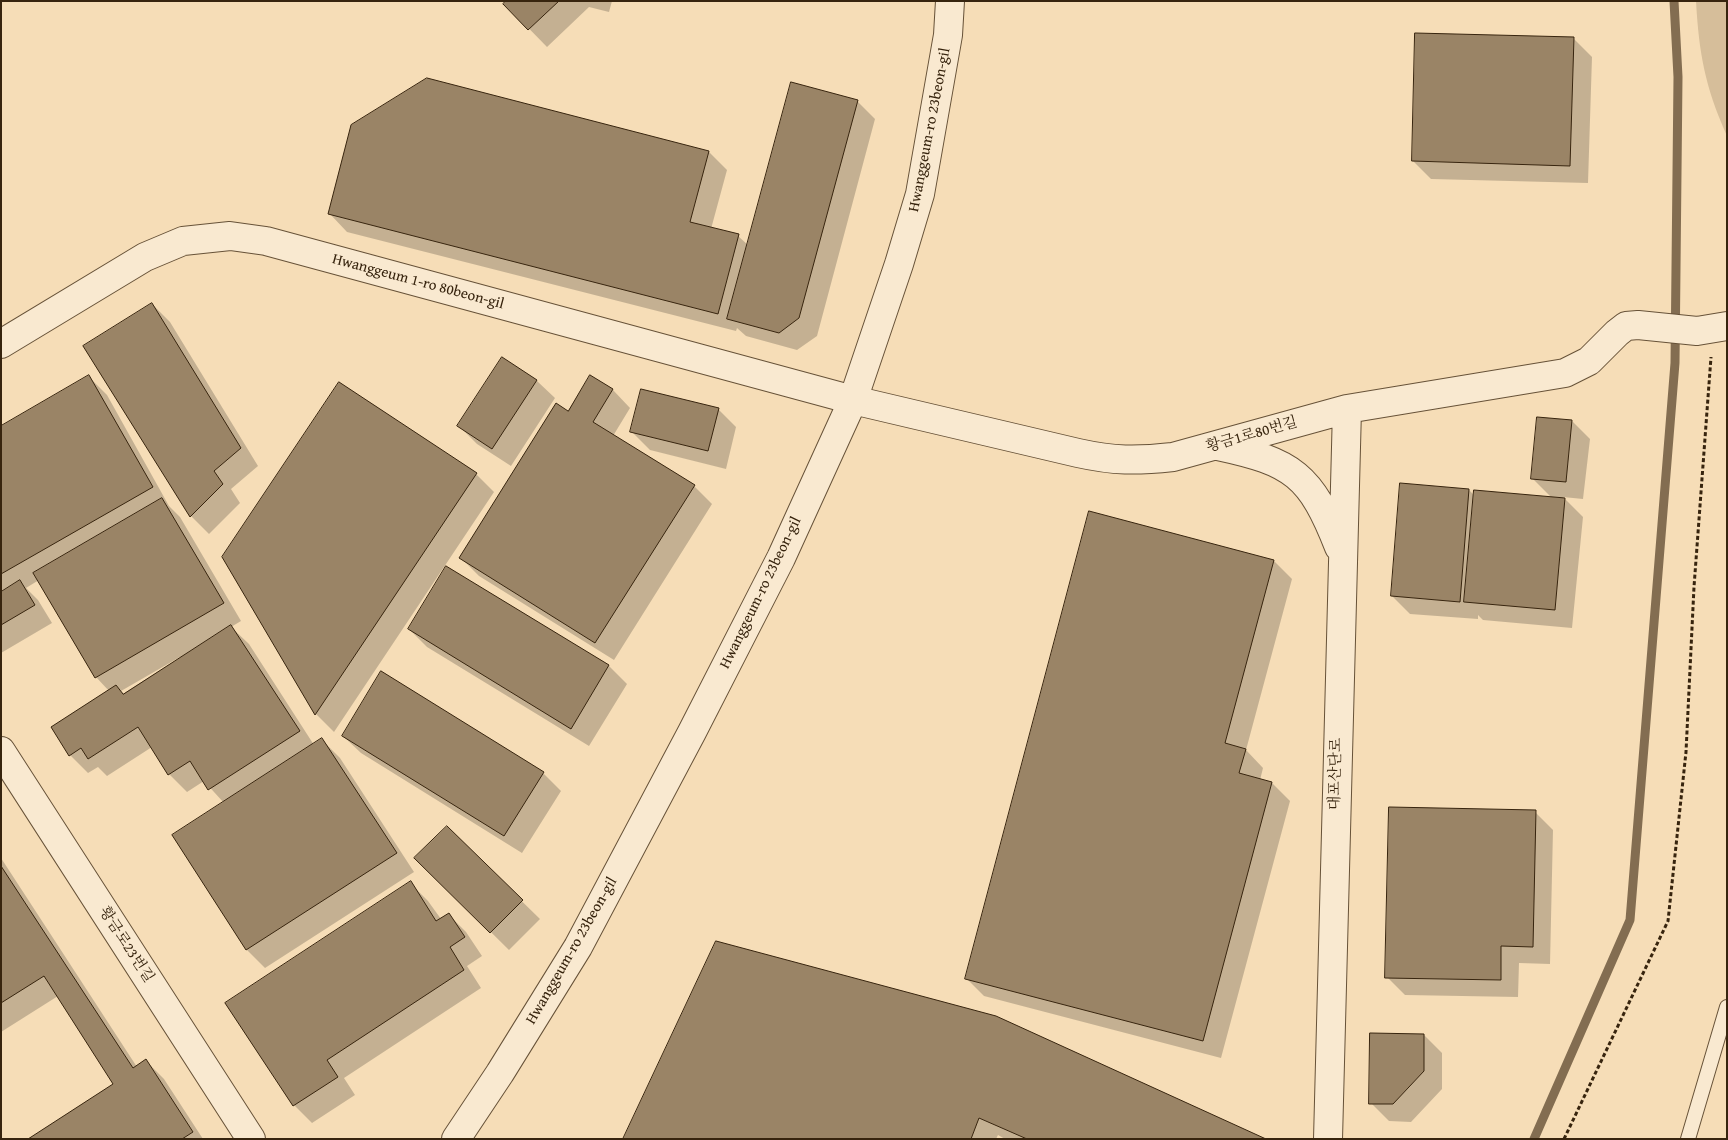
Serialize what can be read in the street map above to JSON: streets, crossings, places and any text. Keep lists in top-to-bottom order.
{
  "streets": {
    "street": [
      "Hwanggeum-ro 23beon-gil",
      "Hwanggeum 1-ro 80beon-gil",
      "황금1로80번길",
      "대포산단로",
      "황금로23번길"
    ]
  },
  "crossings": [
    ["Hwanggeum-ro 23beon-gil", "Hwanggeum 1-ro 80beon-gil"],
    ["Hwanggeum-ro 23beon-gil", "황금1로80번길"],
    ["Hwanggeum 1-ro 80beon-gil", "황금1로80번길"],
    ["황금1로80번길", "대포산단로"]
  ]
}
